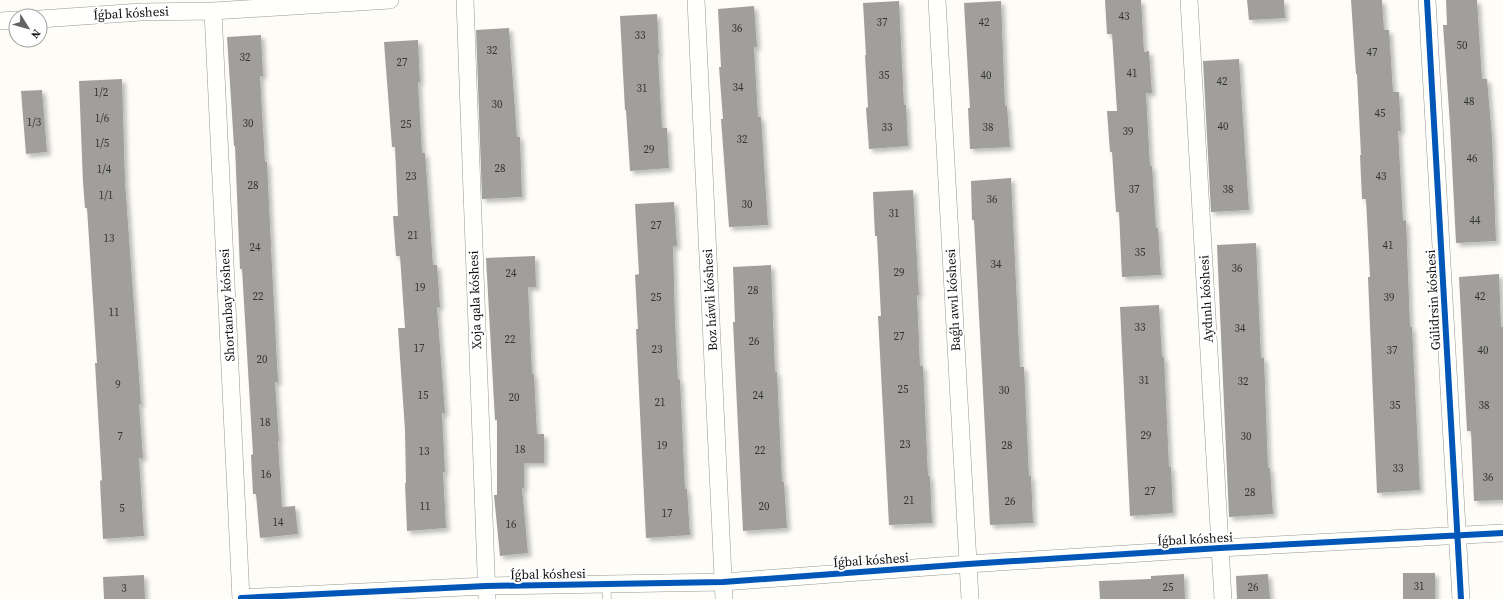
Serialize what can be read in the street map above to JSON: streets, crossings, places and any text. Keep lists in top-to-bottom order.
{
  "streets": {
    "street": [
      "Íǵbal kóshesi",
      "Aydınlı kóshesi",
      "Xoja qala kóshesi",
      "Boz háwli kóshesi",
      "Baǵlı awıl kóshesi",
      "Gúlidrsin kóshesi",
      "Shortanbay kóshesi"
    ]
  },
  "crossings": [
    ["Íǵbal kóshesi", "Aydınlı kóshesi"],
    ["Íǵbal kóshesi", "Xoja qala kóshesi"],
    ["Íǵbal kóshesi", "Boz háwli kóshesi"],
    ["Íǵbal kóshesi", "Baǵlı awıl kóshesi"],
    ["Íǵbal kóshesi", "Gúlidrsin kóshesi"],
    ["Íǵbal kóshesi", "Shortanbay kóshesi"]
  ],
  "house_numbers": [
    "43",
    "37",
    "42",
    "36",
    "33",
    "50",
    "32",
    "47",
    "32",
    "27",
    "41",
    "35",
    "40",
    "42",
    "34",
    "31",
    "1/2",
    "48",
    "30",
    "45",
    "1/6",
    "1/3",
    "30",
    "25",
    "40",
    "33",
    "38",
    "39",
    "32",
    "1/5",
    "29",
    "46",
    "28",
    "1/4",
    "23",
    "43",
    "28",
    "37",
    "38",
    "1/1",
    "36",
    "30",
    "31",
    "44",
    "27",
    "21",
    "13",
    "41",
    "24",
    "35",
    "34",
    "36",
    "29",
    "24",
    "19",
    "28",
    "22",
    "42",
    "25",
    "39",
    "11",
    "33",
    "34",
    "27",
    "22",
    "26",
    "17",
    "23",
    "37",
    "40",
    "20",
    "31",
    "32",
    "9",
    "25",
    "30",
    "15",
    "24",
    "20",
    "21",
    "35",
    "38",
    "18",
    "29",
    "7",
    "30",
    "23",
    "19",
    "28",
    "18",
    "22",
    "13",
    "33",
    "16",
    "36",
    "27",
    "28",
    "21",
    "26",
    "11",
    "20",
    "5",
    "17",
    "14",
    "16",
    "31",
    "25",
    "26",
    "3"
  ],
  "north": "bottom right"
}
